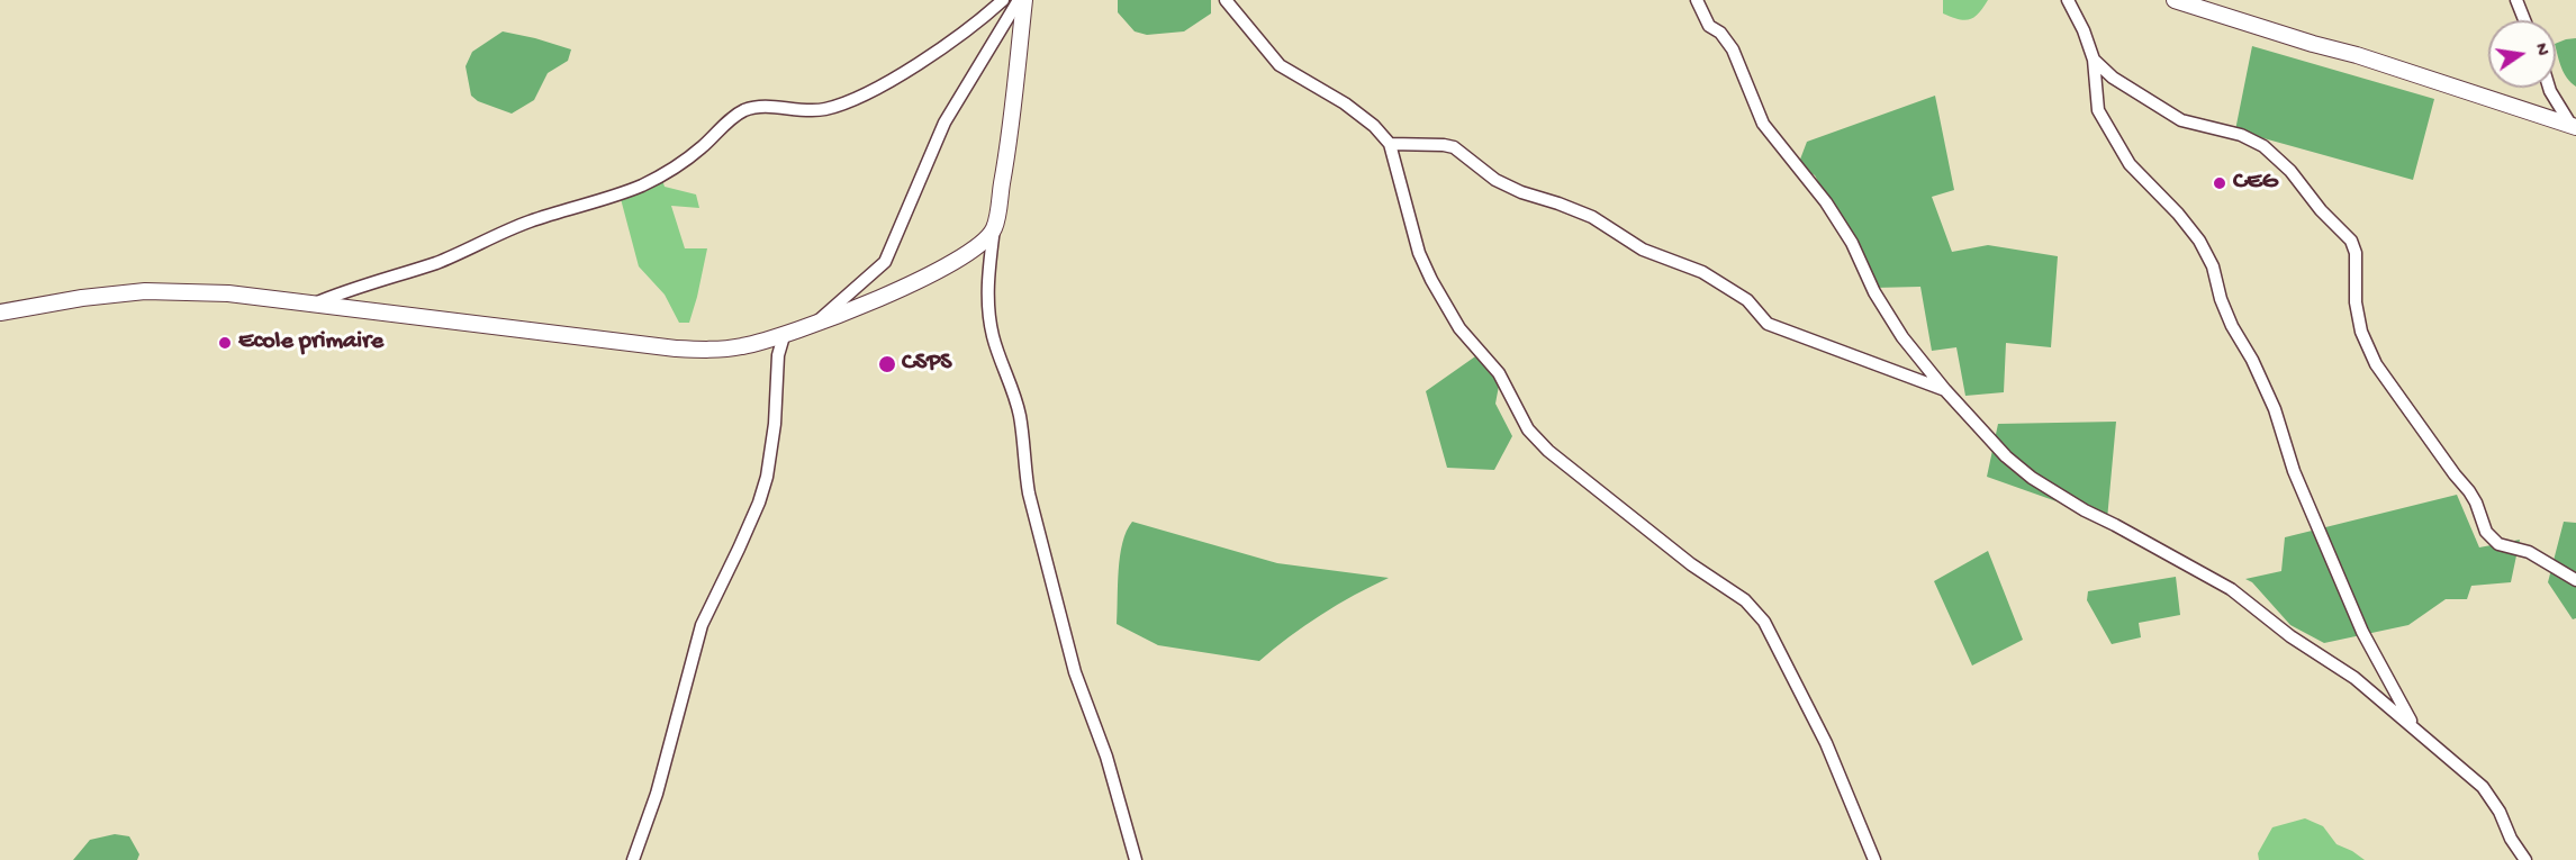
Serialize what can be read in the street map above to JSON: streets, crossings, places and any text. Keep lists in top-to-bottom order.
{
  "places": ["CEG", "Ecole primaire", "CSPS"],
  "north": "right"
}
